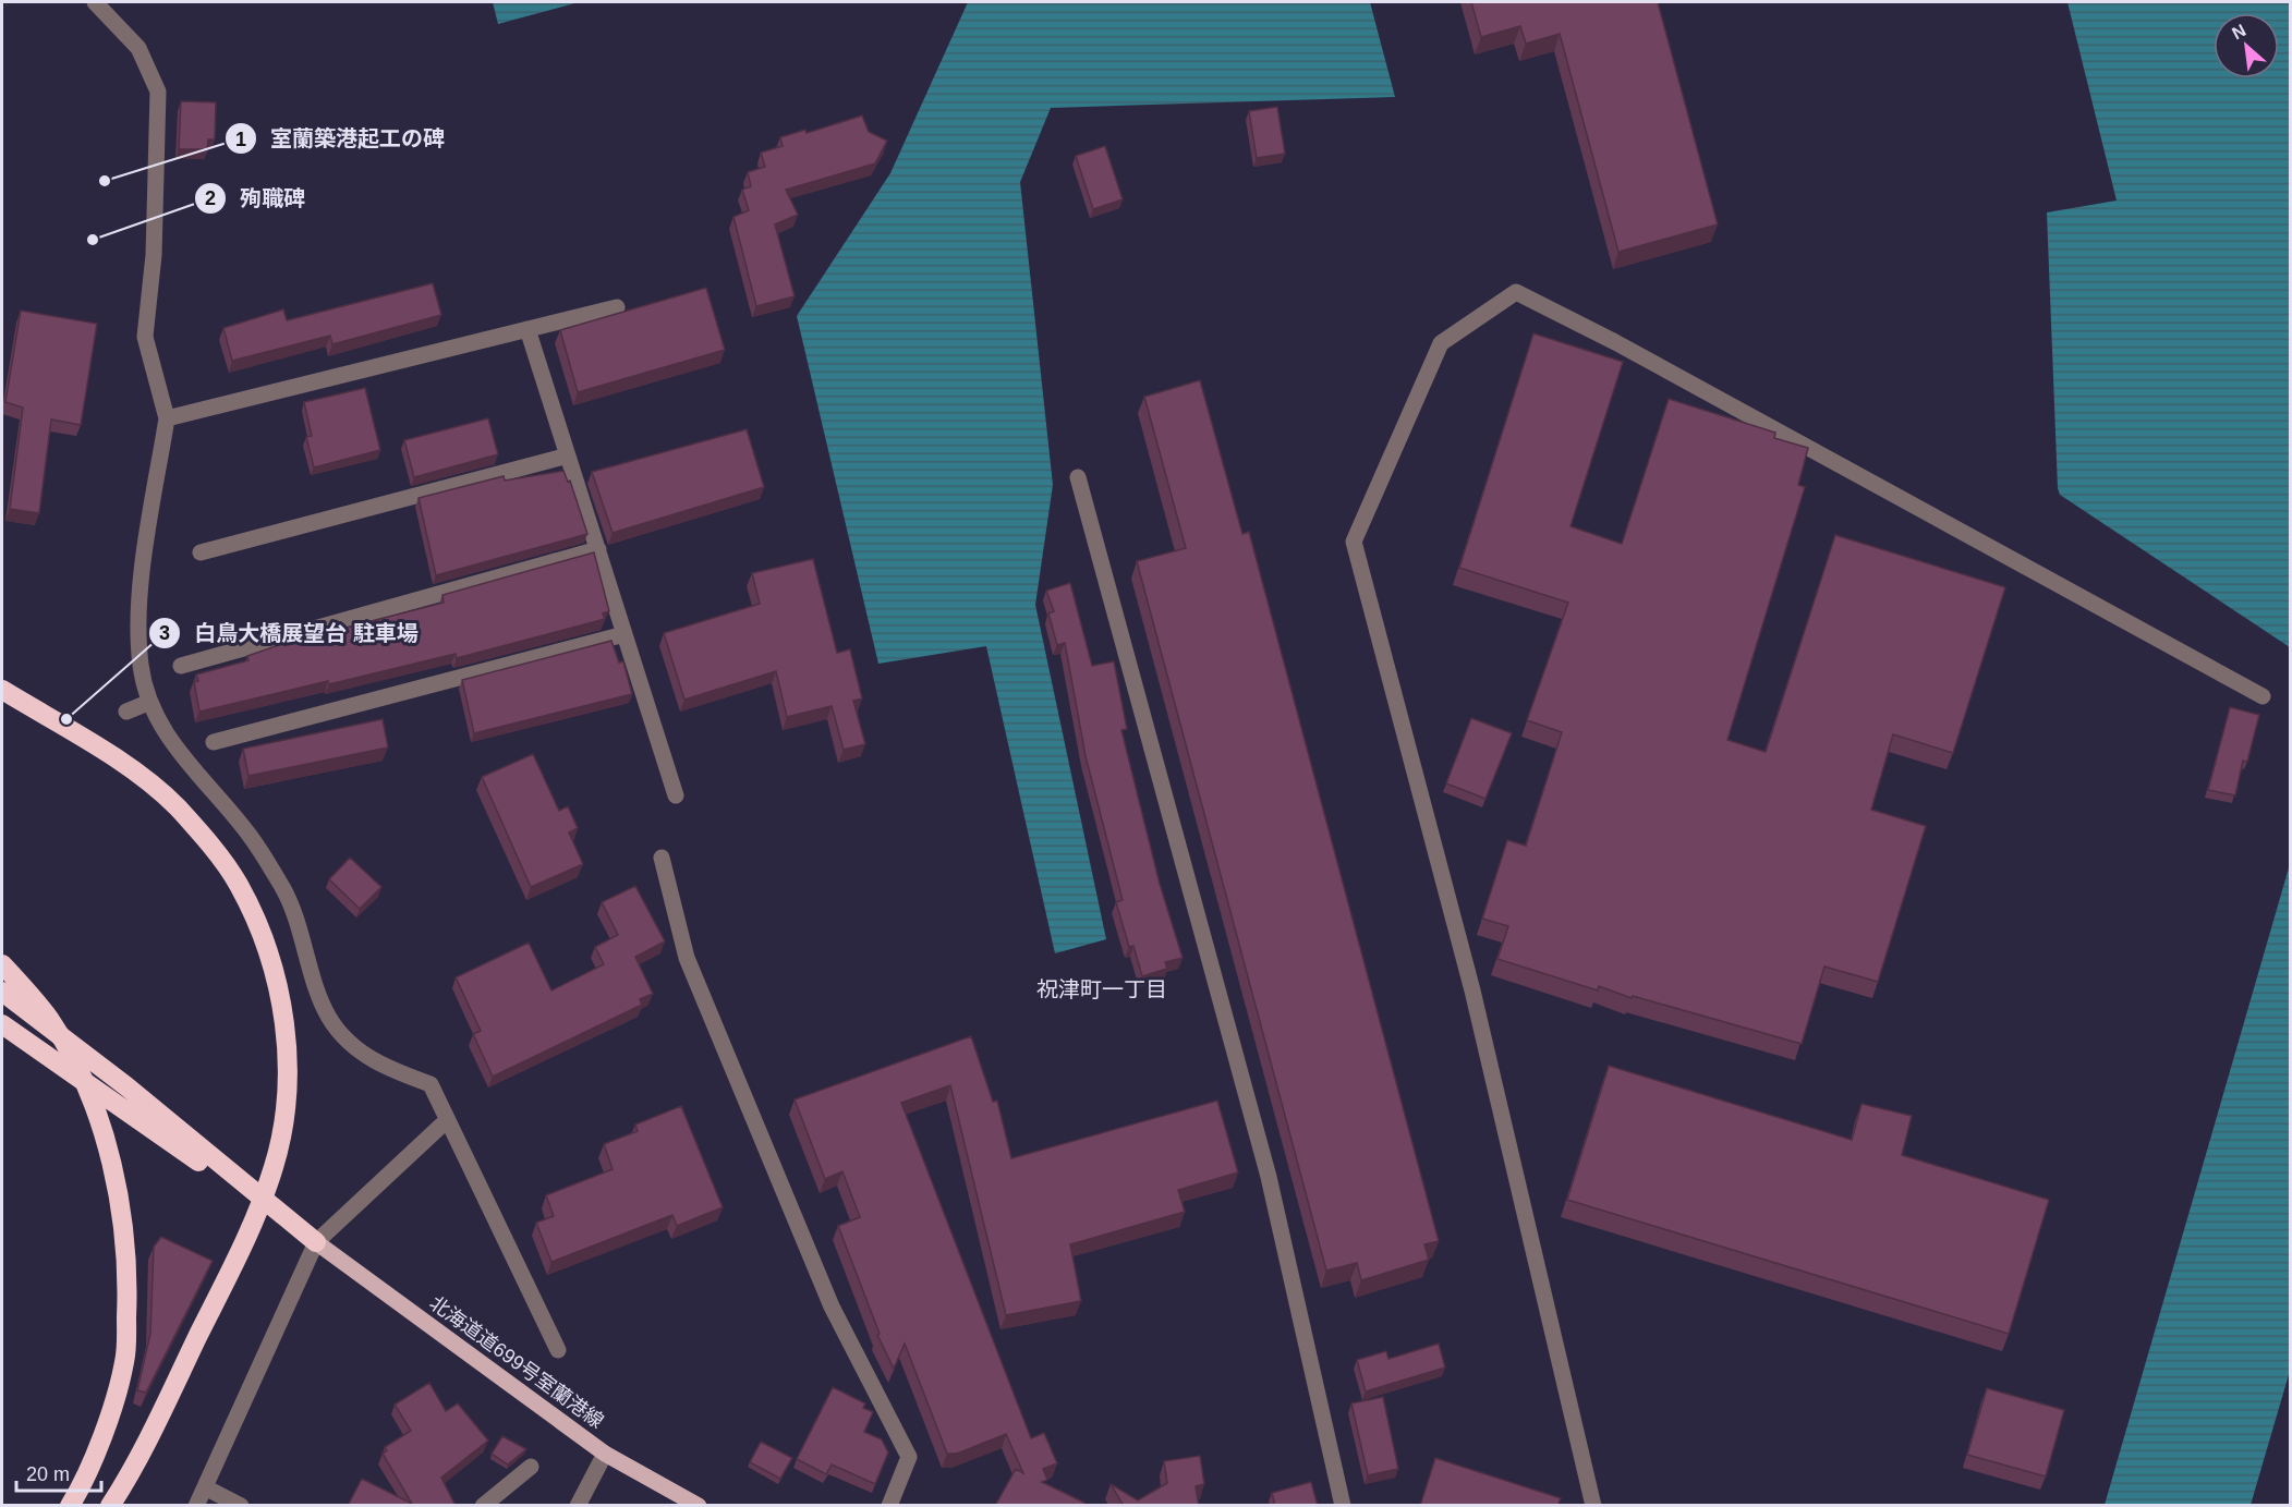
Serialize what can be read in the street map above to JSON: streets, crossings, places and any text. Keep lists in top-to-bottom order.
{
  "streets": {
    "main road": ["北海道道699号室蘭港線"]
  },
  "districts": ["祝津町一丁目"],
  "places": ["室蘭築港起工の碑", "殉職碑", "白鳥大橋展望台 駐車場"],
  "scale_bar": "20 m",
  "north": "top left"
}
